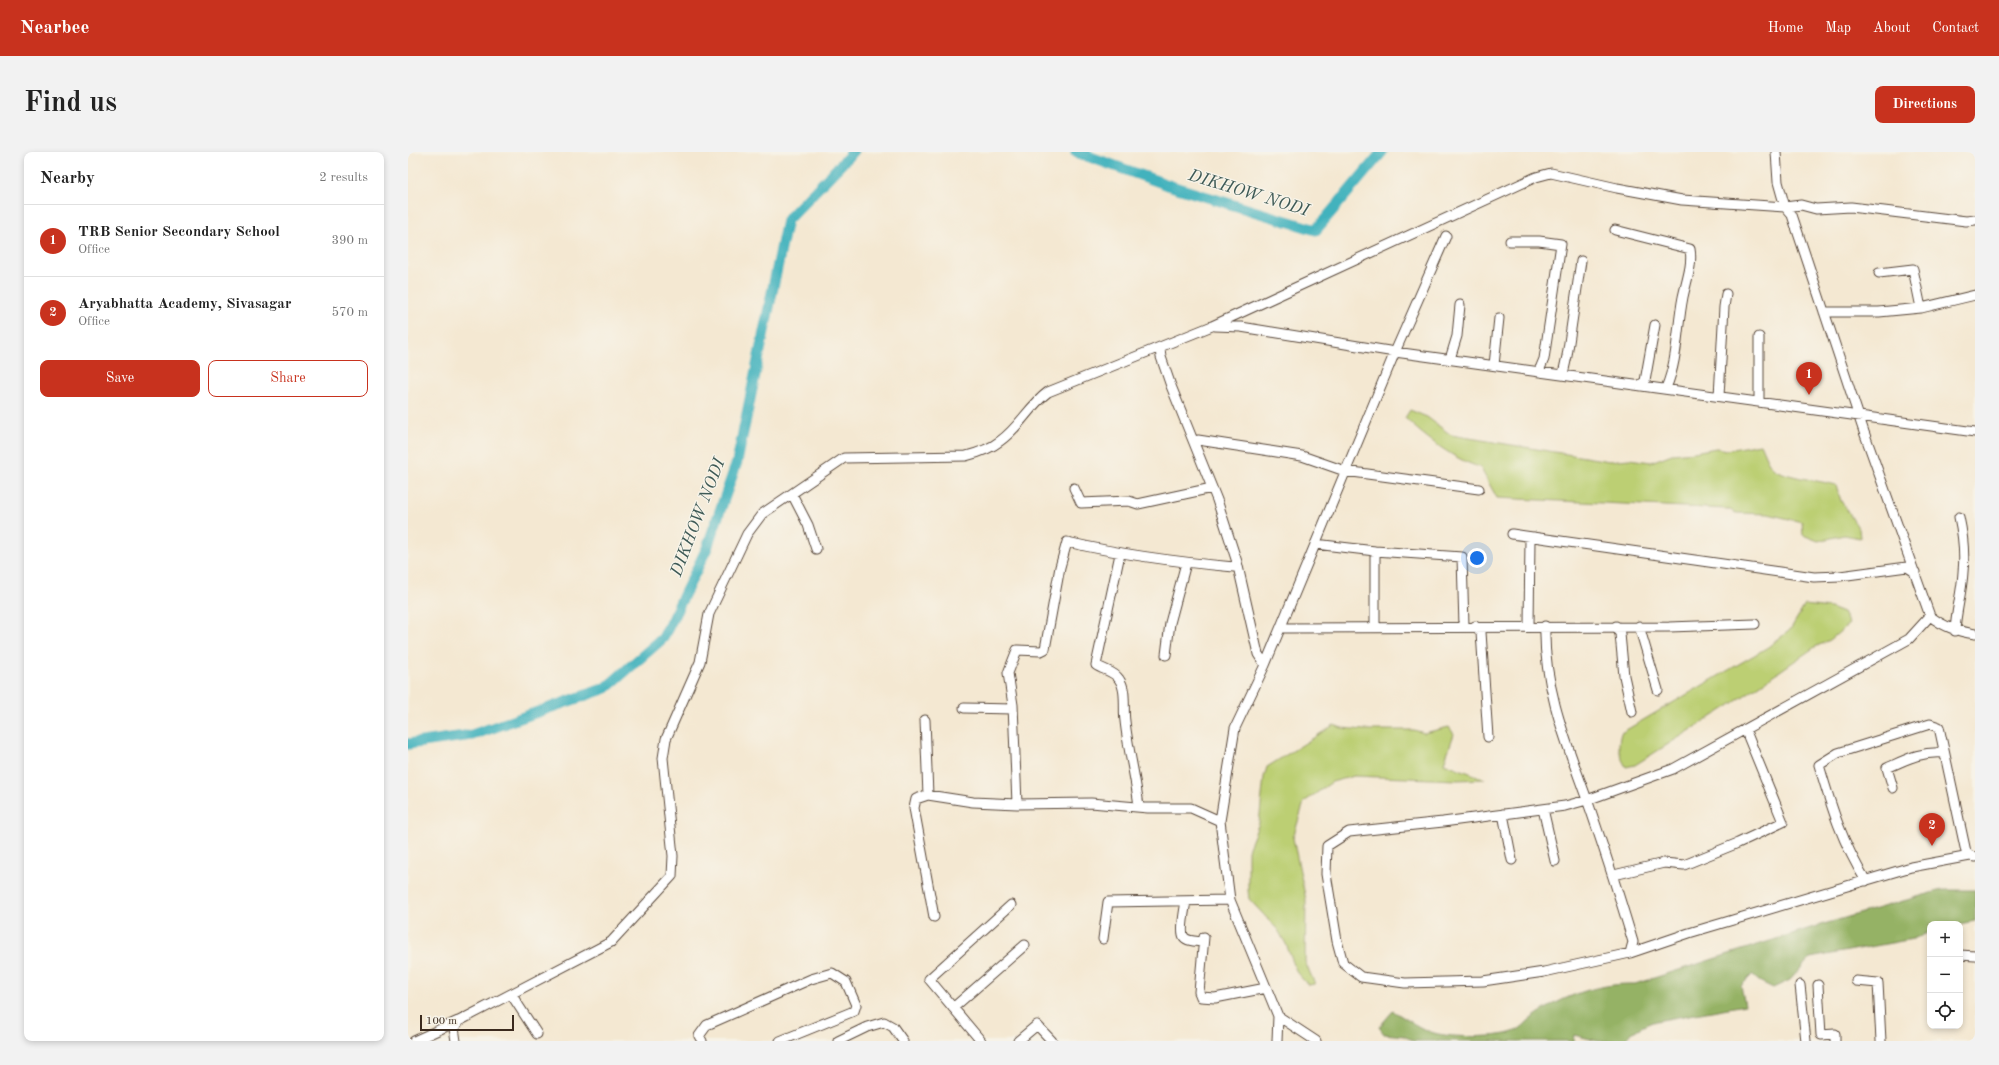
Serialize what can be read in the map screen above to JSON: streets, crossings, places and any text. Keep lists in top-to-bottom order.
{
  "water": ["DIKHOW NODI"],
  "scale_bar": "100 m",
  "page": {
    "header": "Nearbee",
    "nav": [
      "Home",
      "Map",
      "About",
      "Contact"
    ],
    "buttons": [
      "Directions",
      ["Save", "Share"]
    ],
    "title": "Find us",
    "heading": ["Nearby", "2 results"],
    "list": [
      {
        "mark": "1",
        "name": "TRB Senior Secondary School",
        "note": "Office",
        "value": "390 m"
      },
      {
        "mark": "2",
        "name": "Aryabhatta Academy, Sivasagar",
        "note": "Office",
        "value": "570 m"
      }
    ],
    "pins": ["1", "2"],
    "map_buttons": ["+", "−"],
    "scale": "100 m"
  }
}
